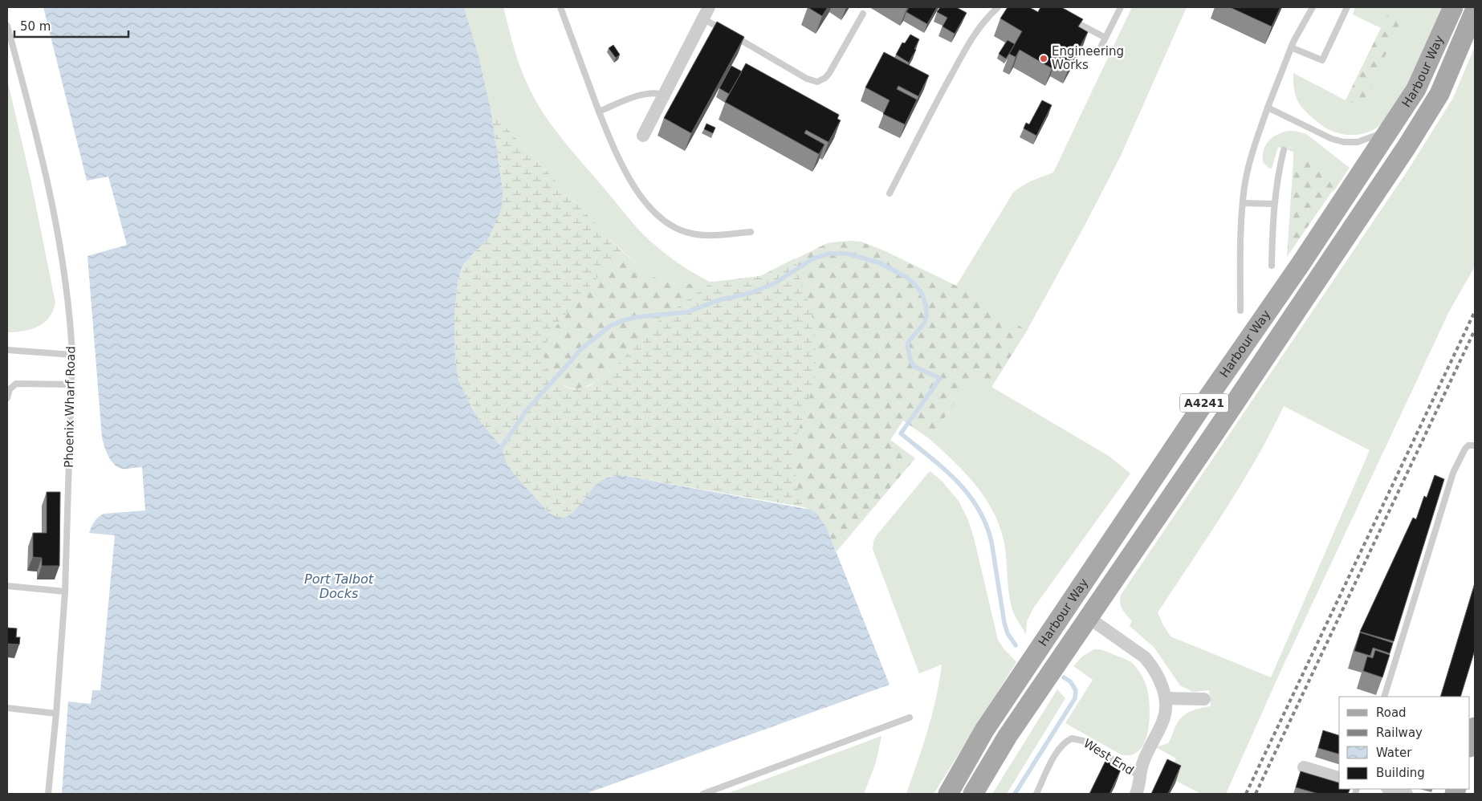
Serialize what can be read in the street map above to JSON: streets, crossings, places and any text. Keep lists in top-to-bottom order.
{
  "streets": {
    "main road": ["Harbour Way", "A4241"],
    "lane": ["Phoenix Wharf Road", "West End"]
  },
  "water": ["Port Talbot Docks"],
  "places": ["Engineering Works"],
  "legend": [
    "Road",
    "Railway",
    "Water",
    "Building"
  ],
  "scale_bar": "50 m"
}
